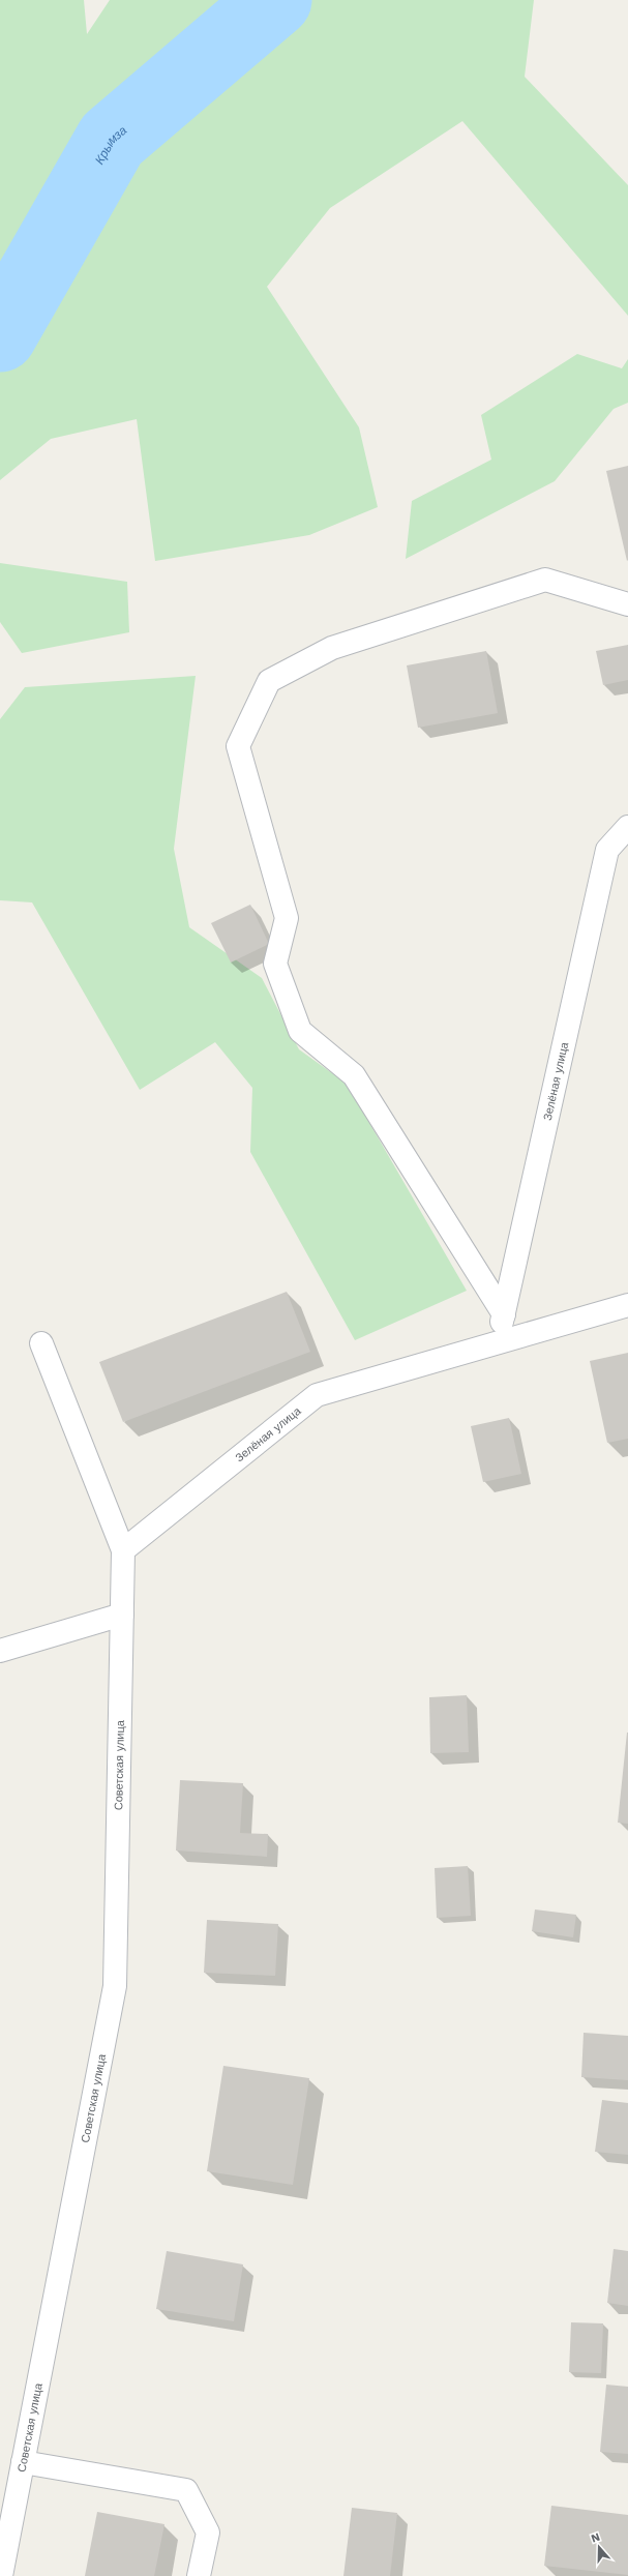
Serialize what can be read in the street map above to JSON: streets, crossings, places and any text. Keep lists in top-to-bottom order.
{
  "streets": {
    "street": ["Зелёная улица", "Советская улица"]
  },
  "water": ["Крымза"],
  "north": "top"
}
